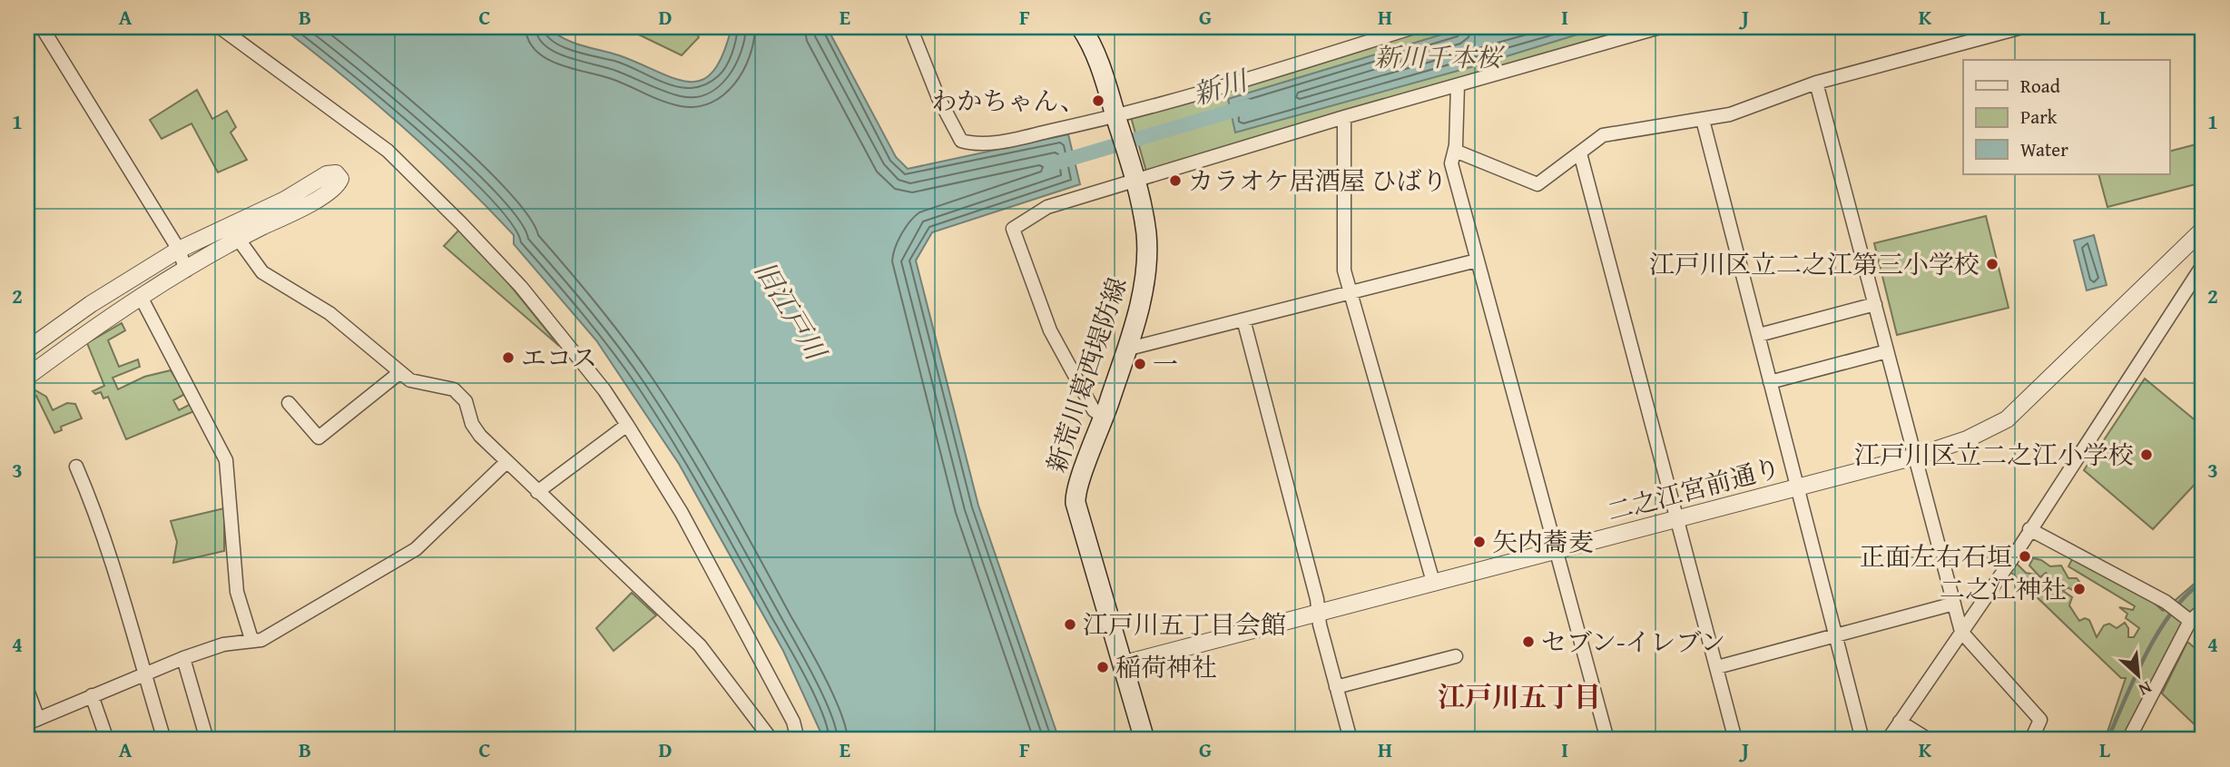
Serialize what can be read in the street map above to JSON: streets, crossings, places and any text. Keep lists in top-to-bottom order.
{
  "streets": {
    "main road": ["新荒川葛西堤防線"],
    "street": ["二之江宮前通り"]
  },
  "crossings": [
    ["新荒川葛西堤防線", "二之江宮前通り"]
  ],
  "districts": ["江戸川五丁目"],
  "water": ["新川", "旧江戸川"],
  "parks": ["新川千本桜"],
  "places": [
    "わかちゃん、",
    "カラオケ居酒屋 ひばり",
    "江戸川区立二之江第三小学校",
    "エコス",
    "一",
    "江戸川区立二之江小学校",
    "矢内蕎麦",
    "正面左右石垣",
    "二之江神社",
    "江戸川五丁目会館",
    "セブン-イレブン",
    "稲荷神社"
  ],
  "legend": ["Road", "Park", "Water"],
  "north": "bottom right",
  "grid": {
    "columns": [
      "A",
      "B",
      "C",
      "D",
      "E",
      "F",
      "G",
      "H",
      "I",
      "J",
      "K",
      "L"
    ],
    "rows": [
      "1",
      "2",
      "3",
      "4"
    ]
  }
}
